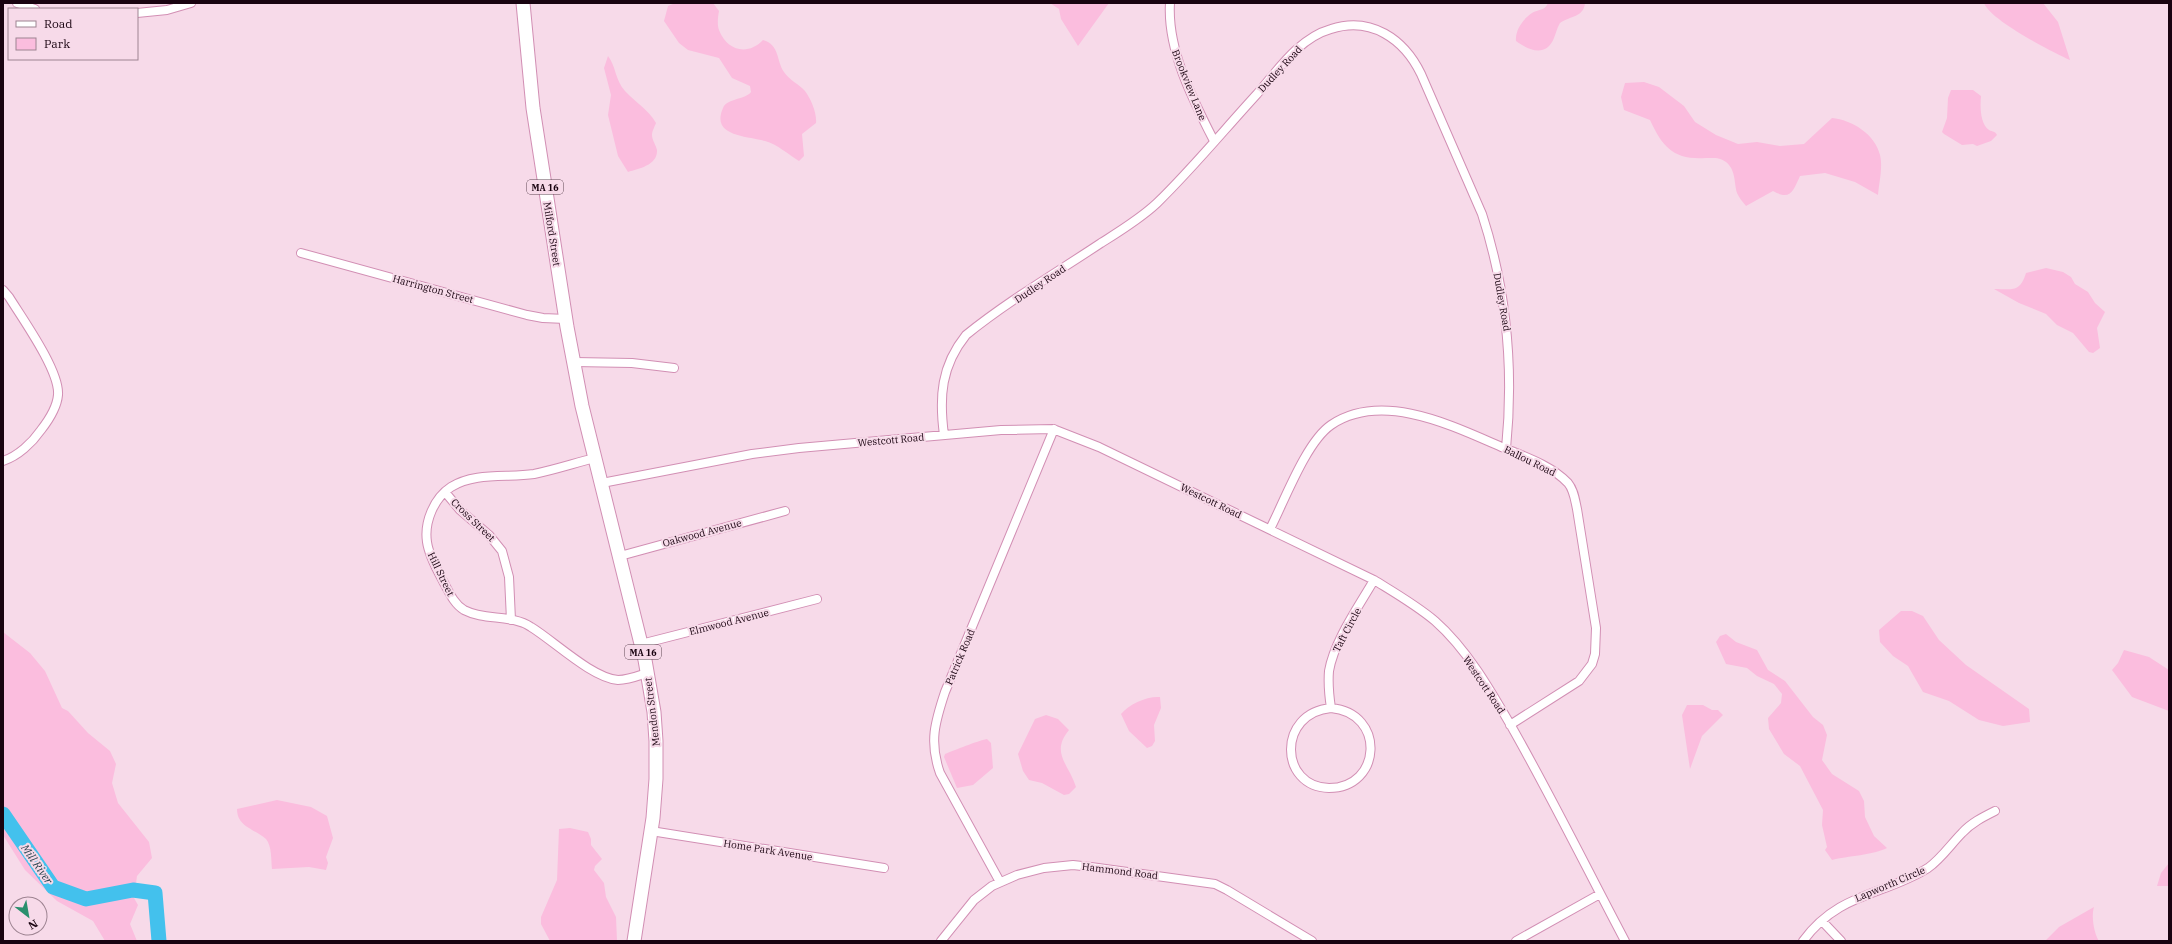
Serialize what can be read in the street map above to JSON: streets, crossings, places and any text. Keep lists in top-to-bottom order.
{
  "streets": {
    "main road": ["MA 16", "Milford Street", "Mendon Street"],
    "street": [
      "Dudley Road",
      "Brookview Lane",
      "Harrington Street",
      "Westcott Road",
      "Ballou Road",
      "Cross Street",
      "Oakwood Avenue",
      "Hill Street",
      "Elmwood Avenue",
      "Taft Circle",
      "Patrick Road",
      "Home Park Avenue",
      "Hammond Road",
      "Lapworth Circle"
    ]
  },
  "crossings": [
    ["Dudley Road", "Brookview Lane"],
    ["Dudley Road", "Westcott Road"],
    ["Dudley Road", "Ballou Road"],
    ["Milford Street", "Harrington Street"],
    ["Milford Street", "Mendon Street"],
    ["Westcott Road", "Ballou Road"],
    ["Westcott Road", "Taft Circle"],
    ["Westcott Road", "Patrick Road"],
    ["Westcott Road", "Mendon Street"],
    ["Cross Street", "Hill Street"],
    ["Oakwood Avenue", "Mendon Street"],
    ["Hill Street", "Mendon Street"],
    ["Elmwood Avenue", "Mendon Street"],
    ["Patrick Road", "Hammond Road"],
    ["Mendon Street", "Home Park Avenue"]
  ],
  "water": ["Mill River"],
  "legend": ["Road", "Park"],
  "north": "bottom right"
}
